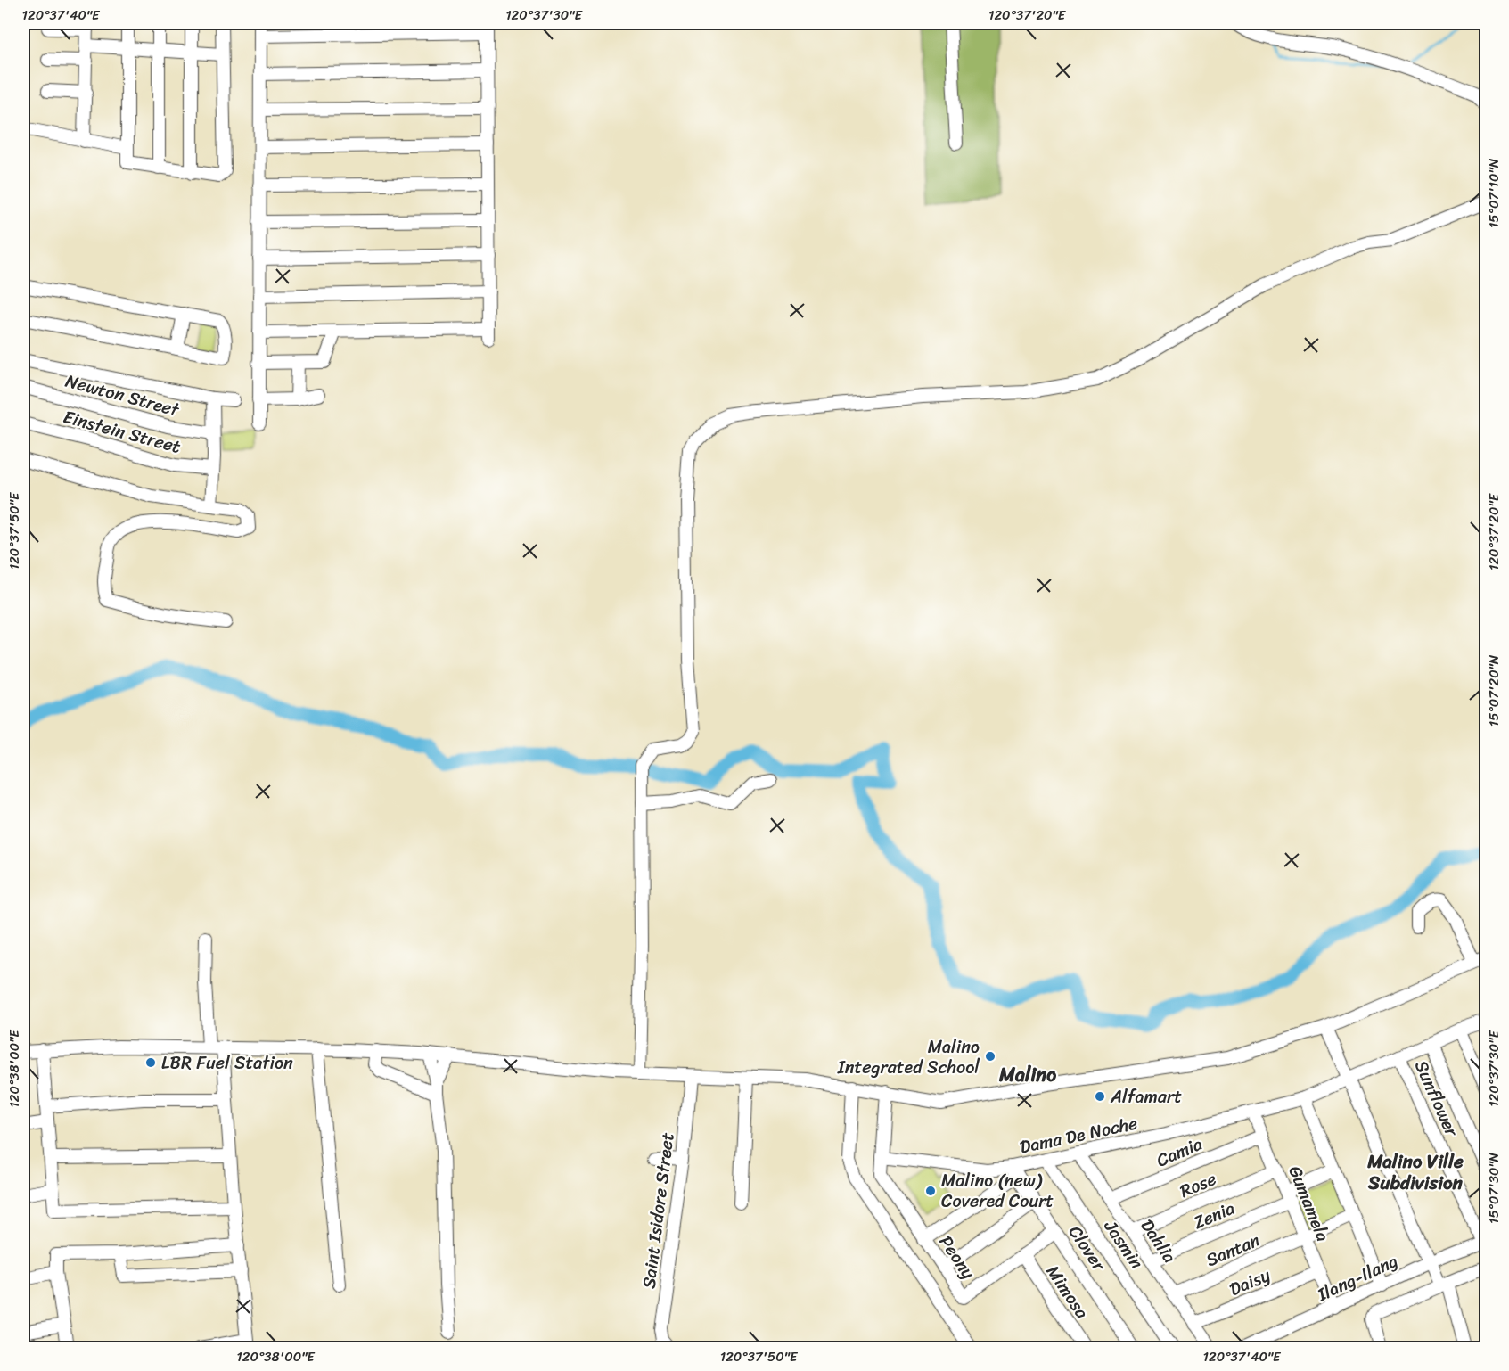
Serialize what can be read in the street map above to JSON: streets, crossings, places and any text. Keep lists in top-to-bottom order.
{
  "streets": {
    "street": [
      "Newton Street",
      "Einstein Street",
      "Sunflower",
      "Dama De Noche",
      "Camia",
      "Rose",
      "Gumamela",
      "Saint Isidore Street",
      "Zenia",
      "Dahlia",
      "Jasmin",
      "Clover",
      "Santan",
      "Peony",
      "Ilang-Ilang",
      "Daisy",
      "Mimosa"
    ]
  },
  "crossings": [
    ["Sunflower", "Dama De Noche"],
    ["Sunflower", "Ilang-Ilang"],
    ["Dama De Noche", "Gumamela"],
    ["Dama De Noche", "Dahlia"],
    ["Dama De Noche", "Jasmin"],
    ["Dama De Noche", "Clover"],
    ["Dama De Noche", "Peony"],
    ["Camia", "Gumamela"],
    ["Camia", "Dahlia"],
    ["Rose", "Gumamela"],
    ["Rose", "Dahlia"],
    ["Gumamela", "Zenia"],
    ["Gumamela", "Santan"],
    ["Gumamela", "Ilang-Ilang"],
    ["Gumamela", "Daisy"],
    ["Zenia", "Dahlia"],
    ["Dahlia", "Santan"],
    ["Dahlia", "Daisy"],
    ["Peony", "Mimosa"]
  ],
  "districts": ["Malino", "Malino Ville Subdivision"],
  "places": [
    "Malino Integrated School",
    "LBR Fuel Station",
    "Alfamart",
    "Malino (new) Covered Court"
  ],
  "coordinates": [
    "120°37'40\"E",
    "120°37'30\"E",
    "120°37'20\"E",
    "15°07'10\"N",
    "120°37'50\"E",
    "15°07'20\"N",
    "120°38'00\"E",
    "15°07'30\"N"
  ]
}
